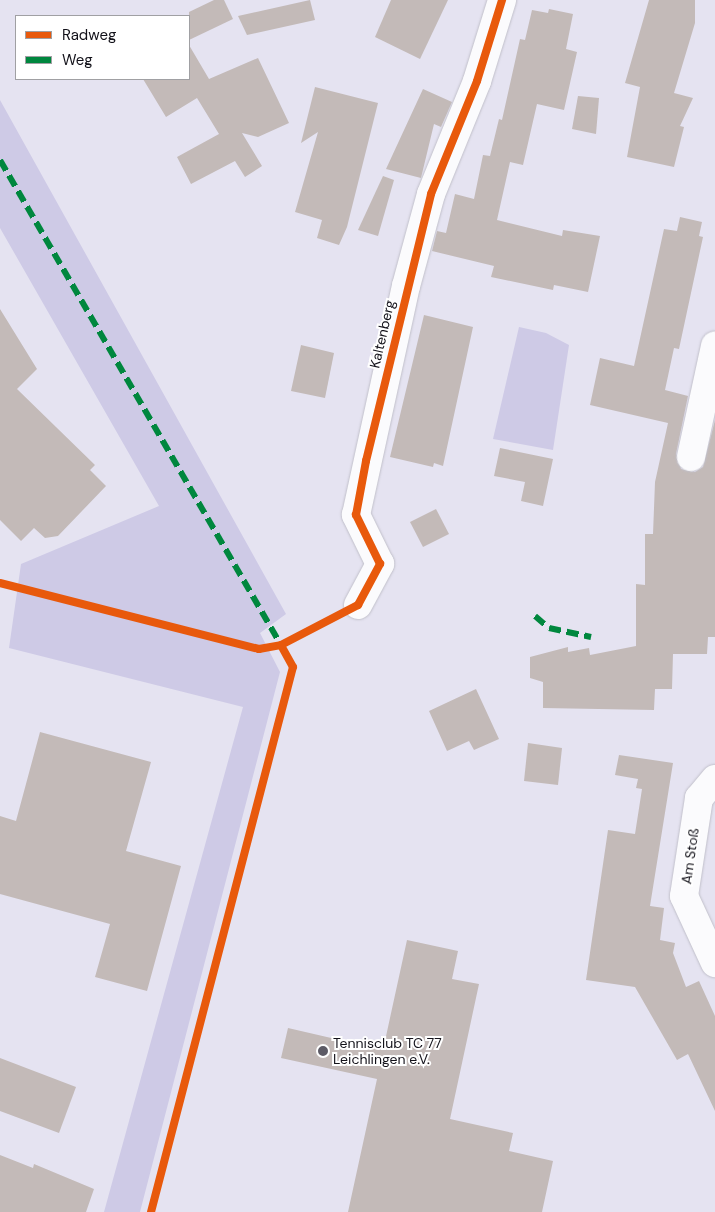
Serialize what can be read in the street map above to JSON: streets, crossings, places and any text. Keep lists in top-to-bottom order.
{
  "streets": {
    "street": ["Kaltenberg", "Am Stoß"]
  },
  "places": ["Tennisclub TC 77 Leichlingen e.V."],
  "legend": ["Radweg", "Weg"]
}
